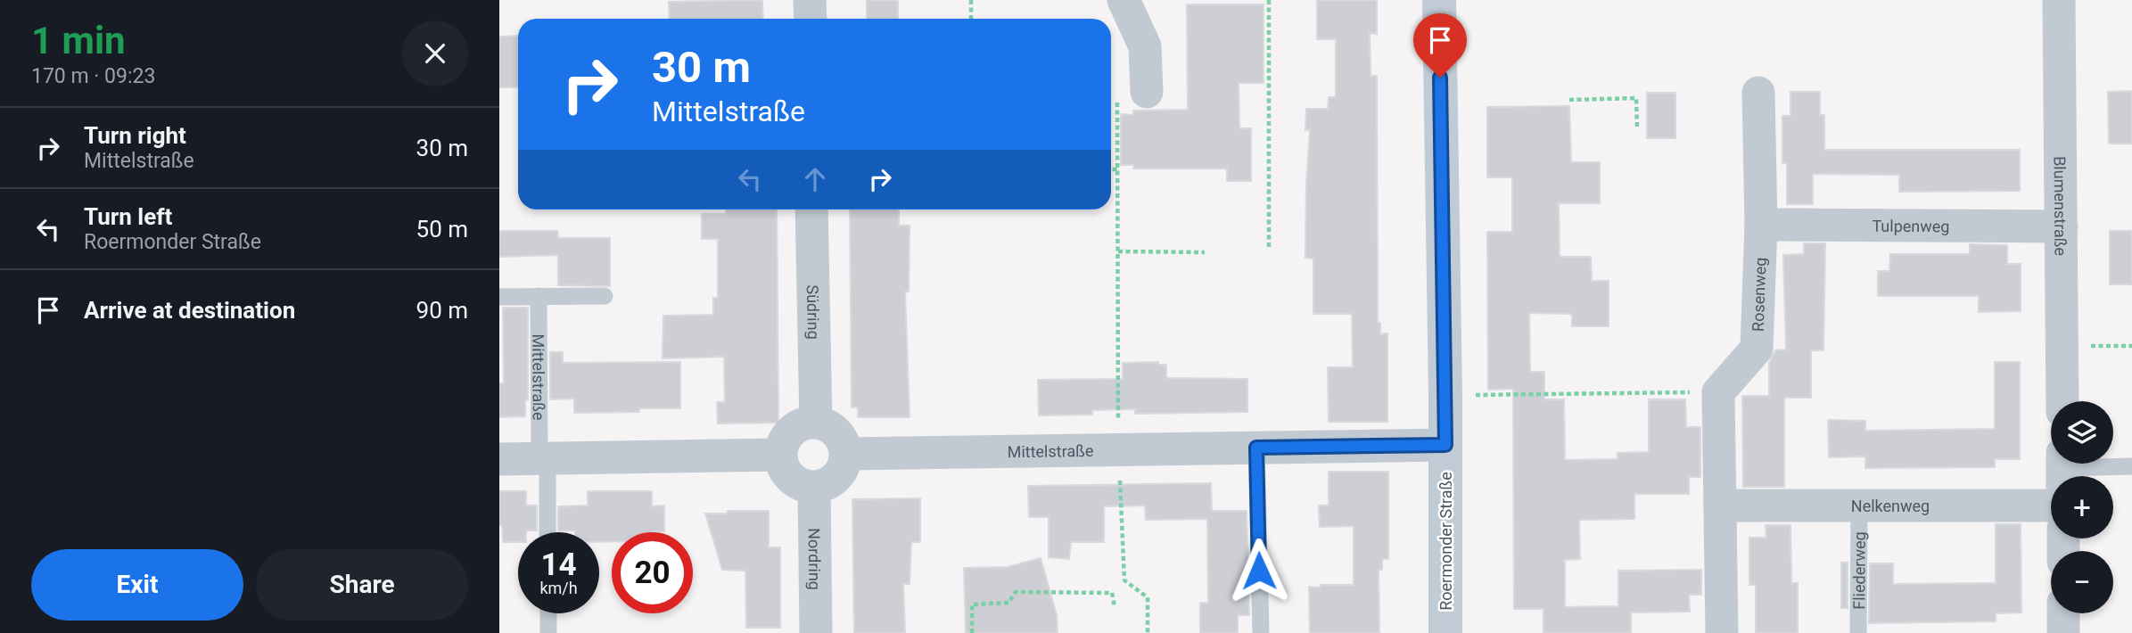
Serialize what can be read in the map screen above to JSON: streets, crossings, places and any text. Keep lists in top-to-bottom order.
{
  "streets": {
    "main road": ["Roermonder Straße"],
    "street": [
      "Blumenstraße",
      "Tulpenweg",
      "Rosenweg",
      "Südring",
      "Mittelstraße",
      "Nelkenweg",
      "Nordring"
    ],
    "lane": ["Fliederweg"]
  },
  "crossings": [
    ["Blumenstraße", "Tulpenweg"],
    ["Tulpenweg", "Rosenweg"],
    ["Südring", "Mittelstraße"],
    ["Südring", "Nordring"],
    ["Mittelstraße", "Roermonder Straße"],
    ["Mittelstraße", "Nordring"],
    ["Nelkenweg", "Fliederweg"]
  ],
  "page": {
    "heading": ["1 min", "170 m · 09:23"],
    "turn": ["30 m", "Mittelstraße"],
    "list": [
      {
        "name": "Turn right",
        "note": "Mittelstraße",
        "value": "30 m"
      },
      {
        "name": "Turn left",
        "note": "Roermonder Straße",
        "value": "50 m"
      },
      {
        "name": "Arrive at destination",
        "value": "90 m"
      }
    ],
    "map_buttons": ["+", "−"],
    "speed": "14 km/h",
    "limit": "20",
    "buttons": ["Exit", "Share"]
  }
}
